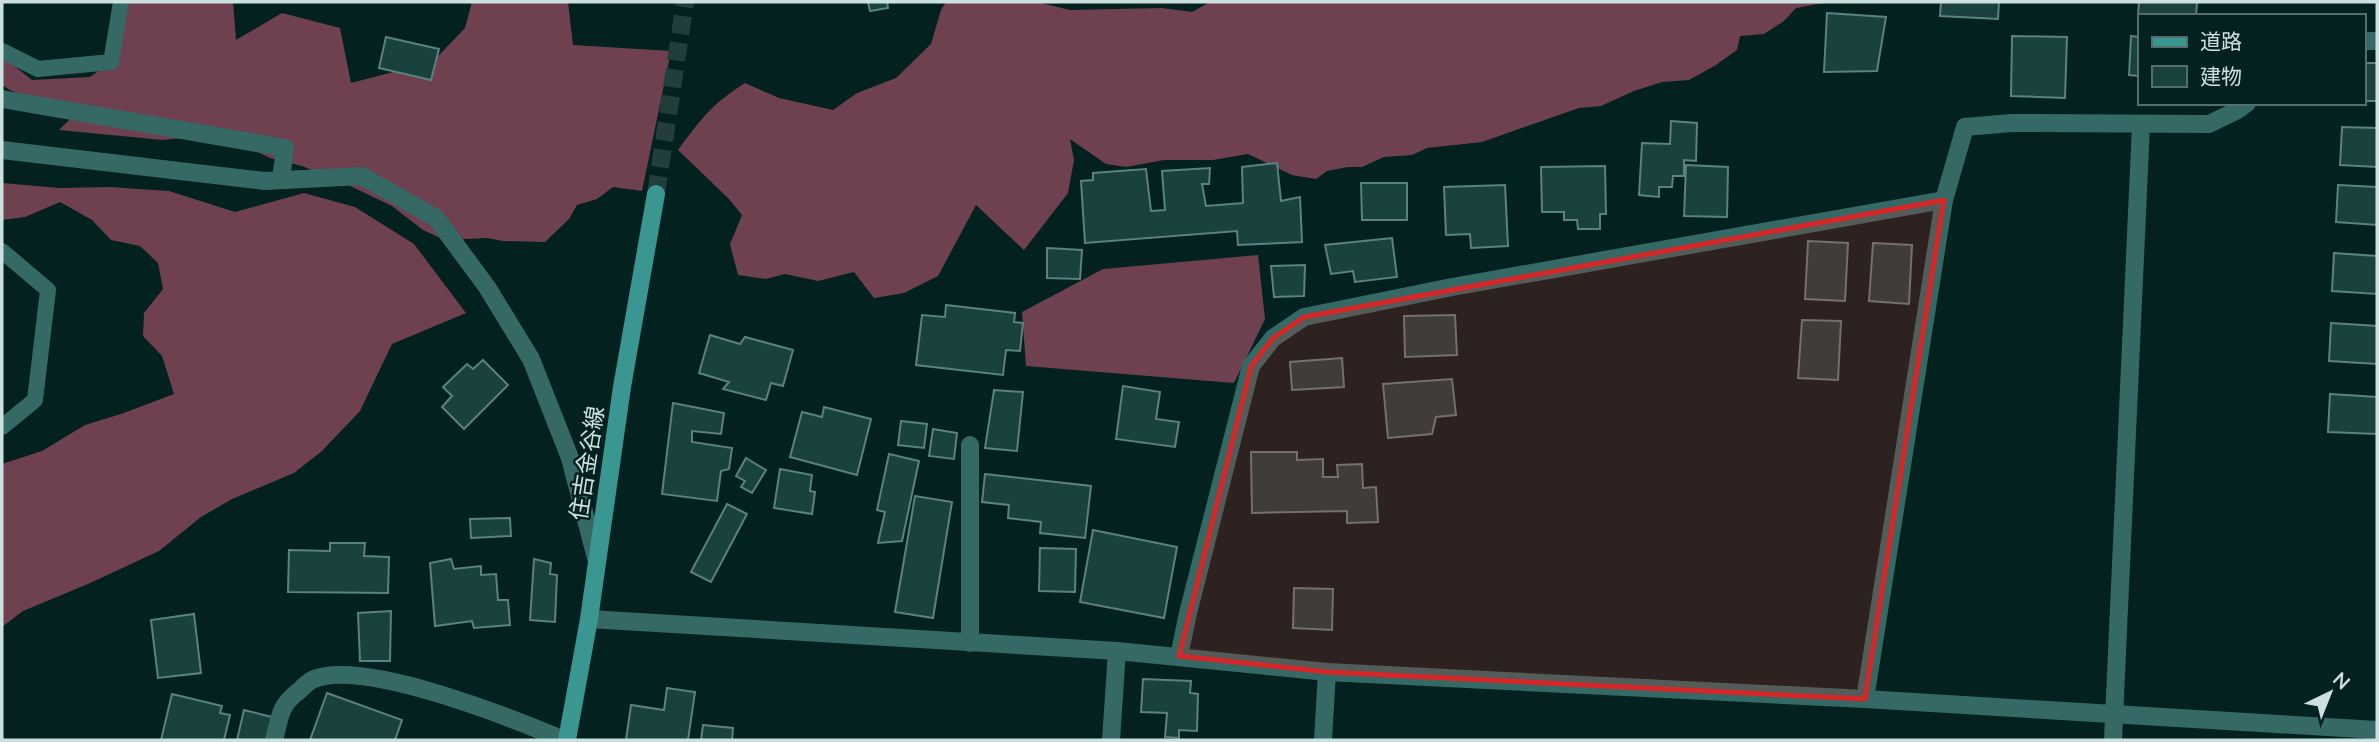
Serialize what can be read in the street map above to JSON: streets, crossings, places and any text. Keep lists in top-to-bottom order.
{
  "streets": {
    "main road": ["住吉金谷線"]
  },
  "legend": ["道路", "建物"],
  "north": "top right"
}
